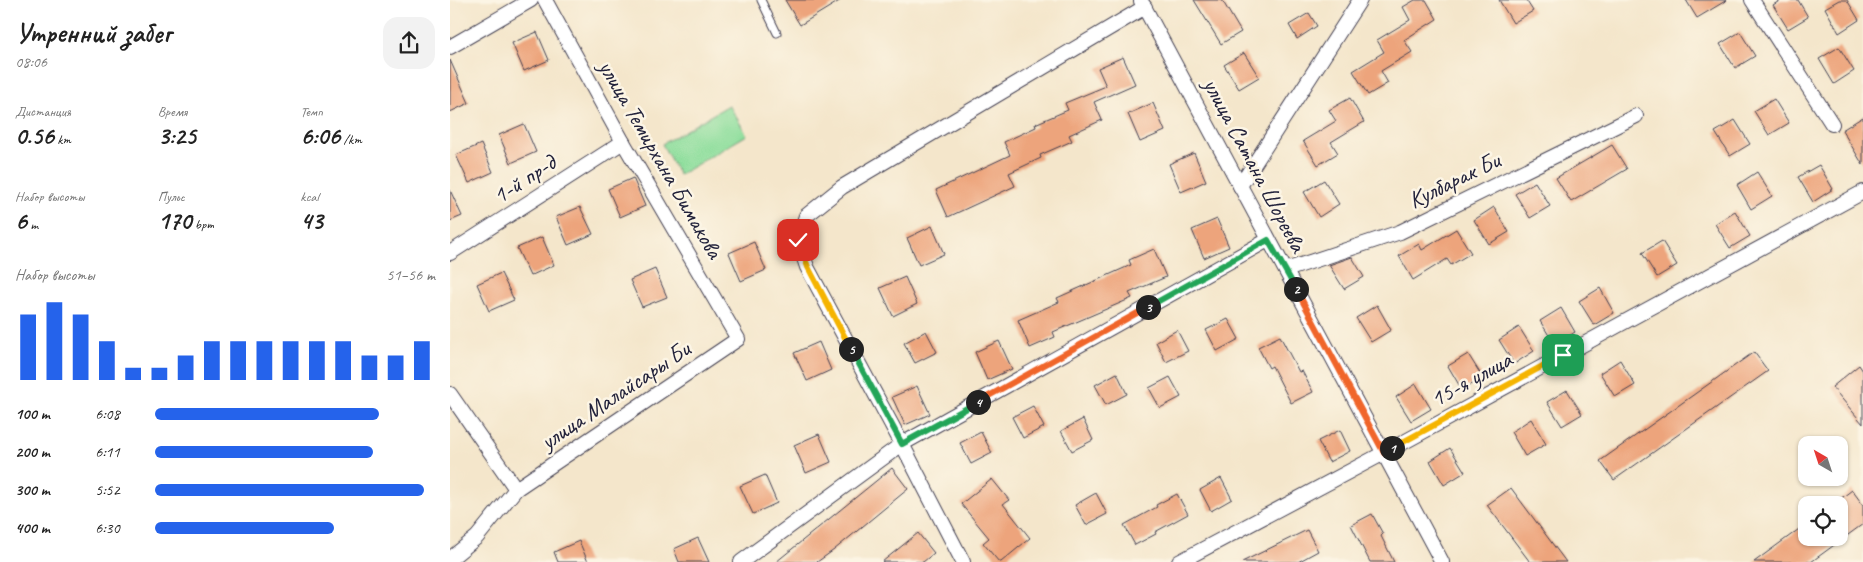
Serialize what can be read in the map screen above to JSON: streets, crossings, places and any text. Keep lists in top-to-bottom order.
{
  "streets": {
    "street": [
      "улица Темирхана Бимакова",
      "улица Сатана Шореева",
      "1-й пр-д",
      "Кулбарак Би",
      "15-я улица",
      "улица Малайcары Би"
    ]
  },
  "crossings": [
    ["улица Темирхана Бимакова", "1-й пр-д"],
    ["улица Темирхана Бимакова", "улица Малайcары Би"],
    ["улица Сатана Шореева", "Кулбарак Би"],
    ["улица Сатана Шореева", "15-я улица"]
  ],
  "north": "top left",
  "page": {
    "heading": ["Утренний забег", "08:06"],
    "stats": [
      ["Дистанция", "0.56 km"],
      ["Время", "3:25"],
      ["Темп", "6:06 /km"],
      ["Набор высоты", "6 m"],
      ["Пульс", "170 bpm"],
      ["kcal", "43"]
    ],
    "chart": ["Набор высоты", "51–56 m"],
    "pins": [
      "2",
      "3",
      "5",
      "4",
      "1"
    ],
    "list": [
      {
        "name": "100 m",
        "note": "6:08"
      },
      {
        "name": "200 m",
        "note": "6:11"
      },
      {
        "name": "300 m",
        "note": "5:52"
      },
      {
        "name": "400 m",
        "note": "6:30"
      }
    ]
  }
}
